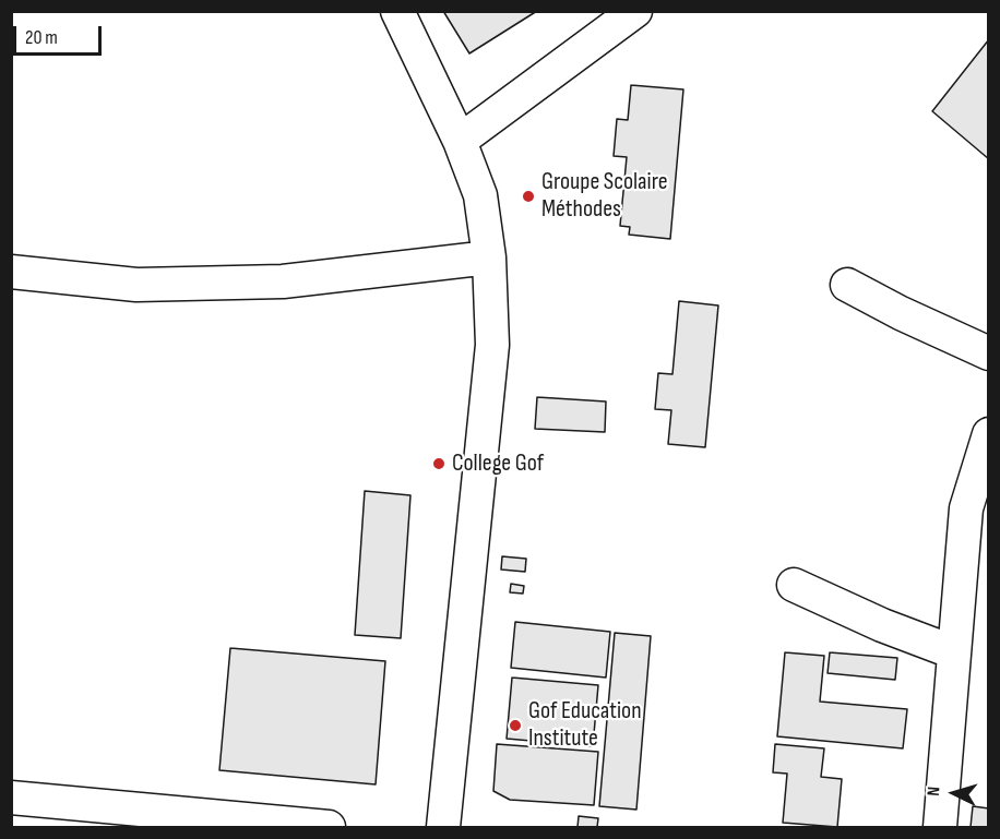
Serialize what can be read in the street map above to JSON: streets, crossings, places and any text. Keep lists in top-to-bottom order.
{
  "places": ["Groupe Scolaire Méthodes", "College Gof", "Gof Education Institute"],
  "scale_bar": "20 m",
  "north": "left"
}
